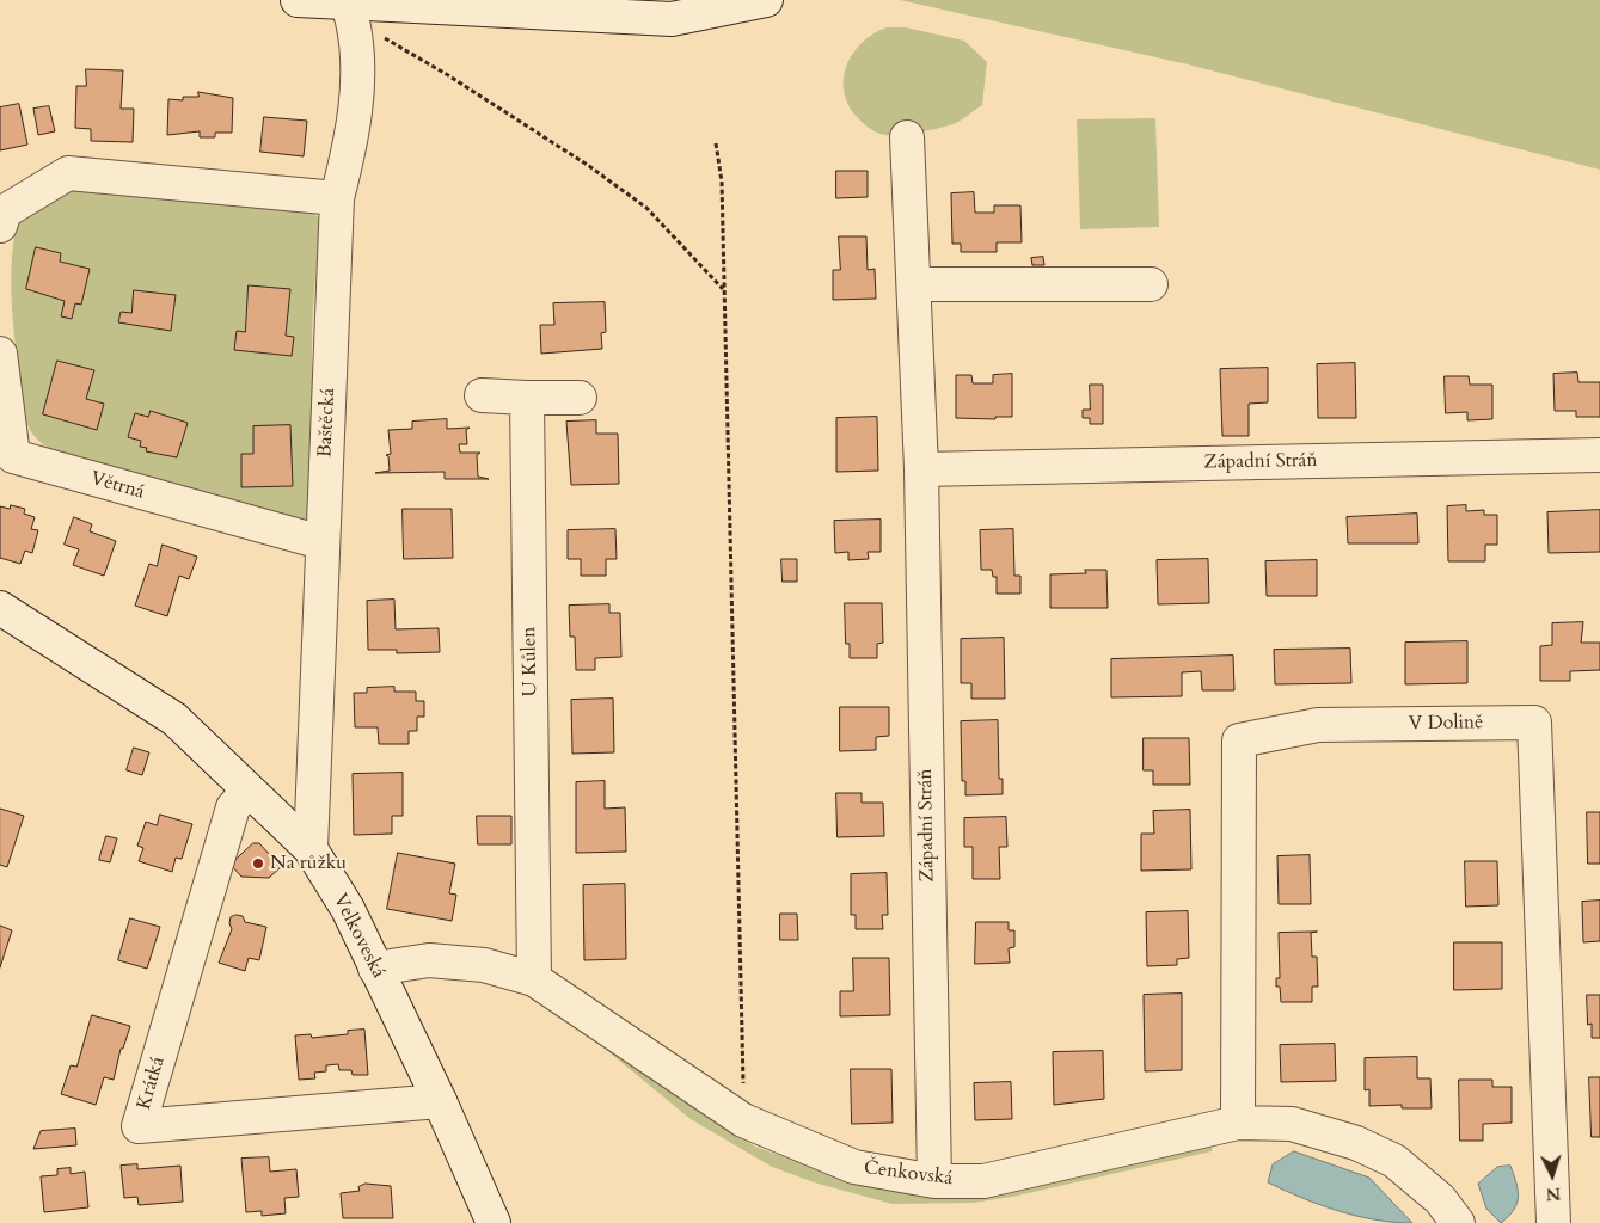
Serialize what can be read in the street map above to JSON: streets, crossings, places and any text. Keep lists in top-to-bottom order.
{
  "streets": {
    "street": [
      "Baštěcká",
      "Západní Stráň",
      "Větrná",
      "U Kůlen",
      "V Dolině",
      "Velkoveská",
      "Krátká",
      "Čenkovská"
    ]
  },
  "crossings": [
    ["Baštěcká", "Větrná"],
    ["Baštěcká", "Velkoveská"],
    ["Západní Stráň", "Čenkovská"],
    ["U Kůlen", "Čenkovská"],
    ["V Dolině", "Čenkovská"],
    ["Velkoveská", "Krátká"],
    ["Velkoveská", "Čenkovská"]
  ],
  "places": ["Na růžku"],
  "north": "bottom"
}
